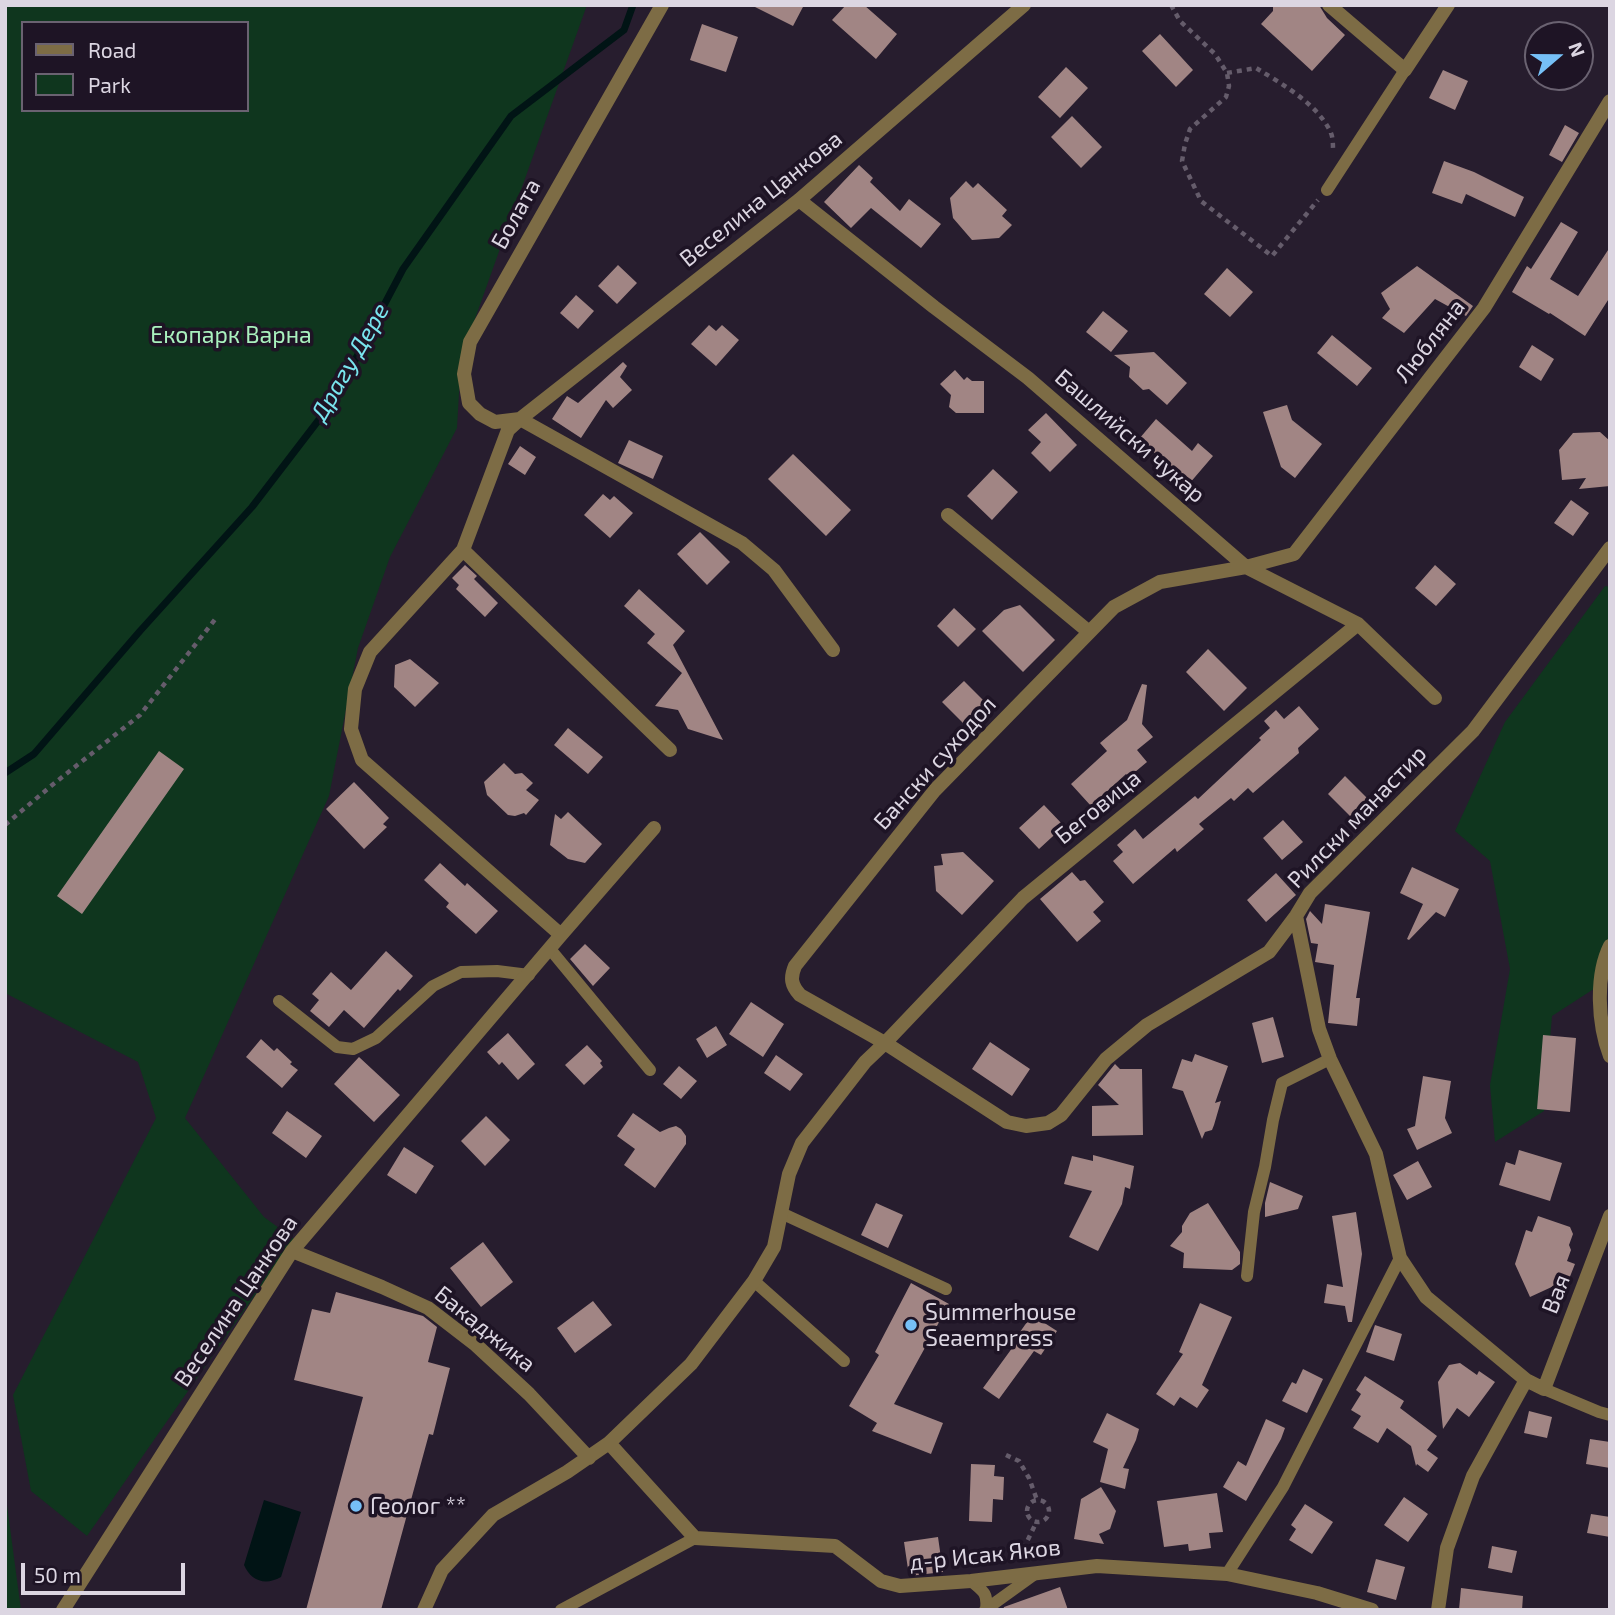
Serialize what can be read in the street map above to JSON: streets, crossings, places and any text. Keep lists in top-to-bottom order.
{
  "streets": {
    "street": [
      "Веселина Цанкова",
      "Болата",
      "Любляна",
      "Башлийски чукар",
      "Бански суходол",
      "Беговица",
      "Рилски манастир",
      "Вая",
      "Бакаджика",
      "д-р Исак Яков"
    ]
  },
  "crossings": [
    ["Веселина Цанкова", "Болата"],
    ["Веселина Цанкова", "Башлийски чукар"],
    ["Веселина Цанкова", "Бакаджика"],
    ["Любляна", "Башлийски чукар"],
    ["Любляна", "Бански суходол"],
    ["Башлийски чукар", "Бански суходол"],
    ["Башлийски чукар", "Беговица"],
    ["Бански суходол", "Беговица"],
    ["Бански суходол", "Рилски манастир"],
    ["Беговица", "Рилски манастир"]
  ],
  "water": ["Драгу Дере"],
  "parks": ["Екопарк Варна"],
  "places": ["Summerhouse Seaempress", "Геолог **"],
  "legend": ["Road", "Park"],
  "scale_bar": "50 m",
  "north": "right"
}
